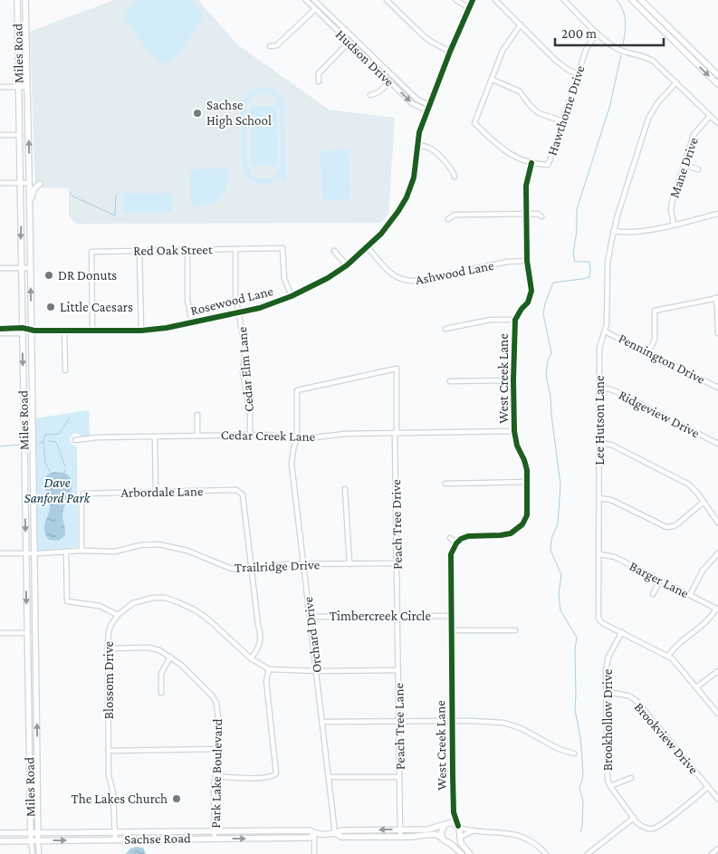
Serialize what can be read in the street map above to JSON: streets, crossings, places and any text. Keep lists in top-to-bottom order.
{
  "streets": {
    "main road": ["Miles Road", "Sachse Road"],
    "street": [
      "Hudson Drive",
      "Hawthorne Drive",
      "Mane Drive",
      "Red Oak Street",
      "Ashwood Lane",
      "Rosewood Lane",
      "Pennington Drive",
      "Cedar Elm Lane",
      "West Creek Lane",
      "Ridgeview Drive",
      "Lee Hutson Lane",
      "Cedar Creek Lane",
      "Arbordale Lane",
      "Peach Tree Drive",
      "Trailridge Drive",
      "Barger Lane",
      "Timbercreek Circle",
      "Orchard Drive",
      "Blossom Drive",
      "Brookhollow Drive",
      "Peach Tree Lane",
      "Brookview Drive",
      "Park Lake Boulevard"
    ]
  },
  "crossings": [
    ["Miles Road", "Rosewood Lane"],
    ["Miles Road", "Trailridge Drive"],
    ["Miles Road", "Sachse Road"],
    ["Hudson Drive", "Rosewood Lane"],
    ["Hawthorne Drive", "West Creek Lane"],
    ["Red Oak Street", "Rosewood Lane"],
    ["Red Oak Street", "Cedar Elm Lane"],
    ["Ashwood Lane", "Rosewood Lane"],
    ["Ashwood Lane", "West Creek Lane"],
    ["Rosewood Lane", "Cedar Elm Lane"],
    ["Pennington Drive", "Lee Hutson Lane"],
    ["Cedar Elm Lane", "Cedar Creek Lane"],
    ["West Creek Lane", "Cedar Creek Lane"],
    ["West Creek Lane", "Timbercreek Circle"],
    ["West Creek Lane", "Sachse Road"],
    ["Ridgeview Drive", "Lee Hutson Lane"],
    ["Lee Hutson Lane", "Barger Lane"],
    ["Lee Hutson Lane", "Brookhollow Drive"],
    ["Cedar Creek Lane", "Peach Tree Drive"],
    ["Cedar Creek Lane", "Orchard Drive"],
    ["Arbordale Lane", "Trailridge Drive"],
    ["Peach Tree Drive", "Trailridge Drive"],
    ["Peach Tree Drive", "Timbercreek Circle"],
    ["Peach Tree Drive", "Peach Tree Lane"],
    ["Trailridge Drive", "Orchard Drive"],
    ["Timbercreek Circle", "Orchard Drive"],
    ["Timbercreek Circle", "Peach Tree Lane"],
    ["Orchard Drive", "Sachse Road"],
    ["Blossom Drive", "Park Lake Boulevard"],
    ["Blossom Drive", "Sachse Road"],
    ["Brookhollow Drive", "Brookview Drive"],
    ["Peach Tree Lane", "Sachse Road"],
    ["Park Lake Boulevard", "Sachse Road"]
  ],
  "parks": ["Dave Sanford Park"],
  "places": [
    "Sachse High School",
    "DR Donuts",
    "Little Caesars",
    "The Lakes Church"
  ],
  "scale_bar": "200 m"
}
